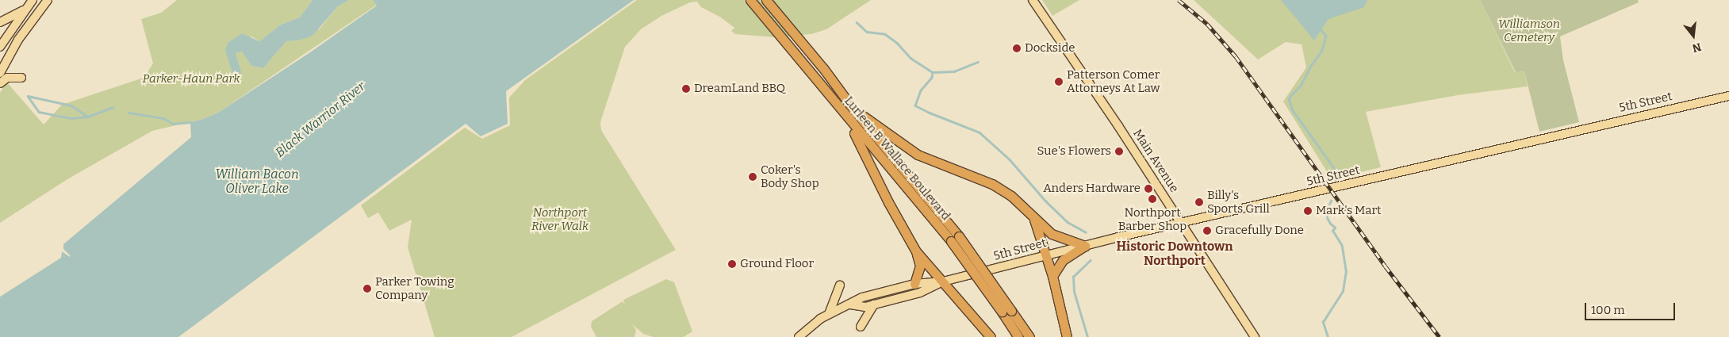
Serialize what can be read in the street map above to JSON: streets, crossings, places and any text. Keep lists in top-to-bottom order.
{
  "streets": {
    "highway": ["Lurleen B Wallace Boulevard"],
    "main road": ["5th Street", "Main Avenue"]
  },
  "crossings": [
    ["5th Street", "Main Avenue"]
  ],
  "districts": ["Historic Downtown Northport"],
  "water": ["Black Warrior River", "William Bacon Oliver Lake"],
  "parks": ["Williamson Cemetery", "Parker-Haun Park", "Northport River Walk"],
  "places": [
    "Dockside",
    "Patterson Comer Attorneys At Law",
    "DreamLand BBQ",
    "Sue's Flowers",
    "Coker's Body Shop",
    "Anders Hardware",
    "Northport Barber Shop",
    "Billy's Sports Grill",
    "Mark's Mart",
    "Gracefully Done",
    "Ground Floor",
    "Parker Towing Company"
  ],
  "scale_bar": "100 m",
  "north": "bottom"
}
